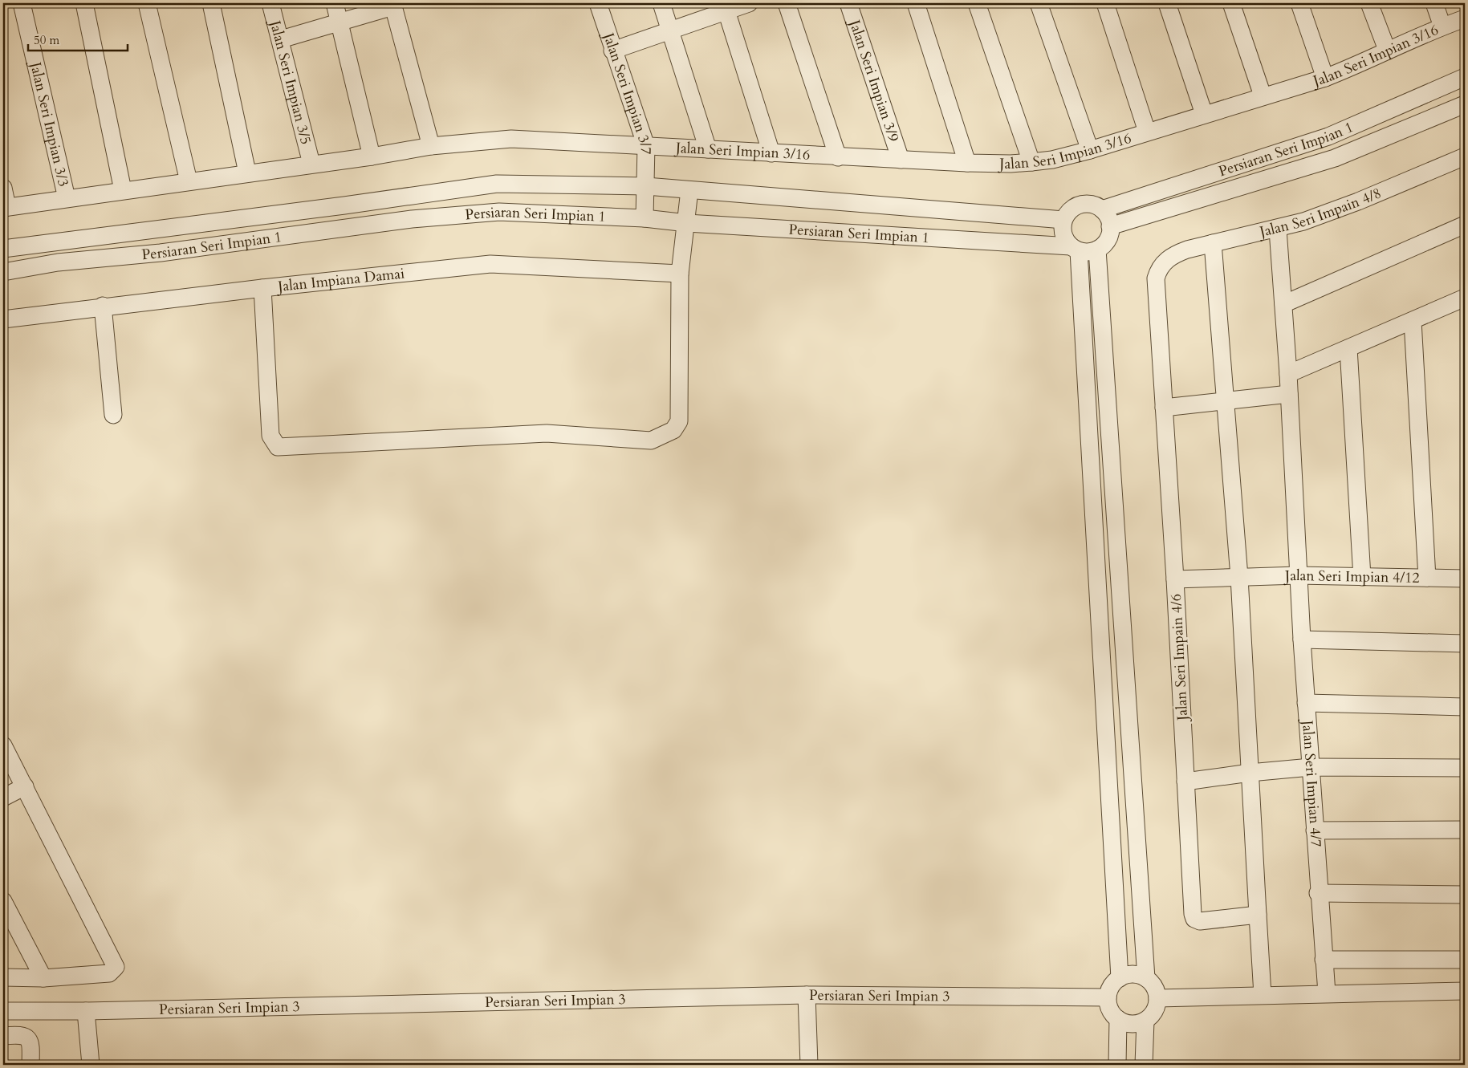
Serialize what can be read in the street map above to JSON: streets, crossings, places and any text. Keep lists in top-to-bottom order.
{
  "streets": {
    "street": [
      "Jalan Seri Impian 3/16",
      "Jalan Seri Impian 3/9",
      "Jalan Seri Impian 3/5",
      "Jalan Seri Impian 3/7",
      "Jalan Seri Impian 3/3",
      "Persiaran Seri Impian 1",
      "Jalan Seri Impain 4/8",
      "Jalan Impiana Damai",
      "Jalan Seri Impian 4/12",
      "Jalan Seri Impain 4/6",
      "Jalan Seri Impian 4/7",
      "Persiaran Seri Impian 3"
    ]
  },
  "crossings": [
    ["Jalan Seri Impian 3/16", "Jalan Seri Impian 3/9"],
    ["Jalan Seri Impian 3/16", "Jalan Seri Impian 3/5"],
    ["Jalan Seri Impian 3/16", "Jalan Seri Impian 3/7"],
    ["Jalan Seri Impian 3/16", "Jalan Seri Impian 3/3"],
    ["Jalan Seri Impian 3/7", "Persiaran Seri Impian 1"],
    ["Jalan Seri Impain 4/8", "Jalan Seri Impain 4/6"],
    ["Jalan Seri Impain 4/8", "Jalan Seri Impian 4/7"],
    ["Jalan Seri Impian 4/12", "Jalan Seri Impain 4/6"],
    ["Jalan Seri Impian 4/12", "Jalan Seri Impian 4/7"]
  ],
  "scale_bar": "50 m"
}
